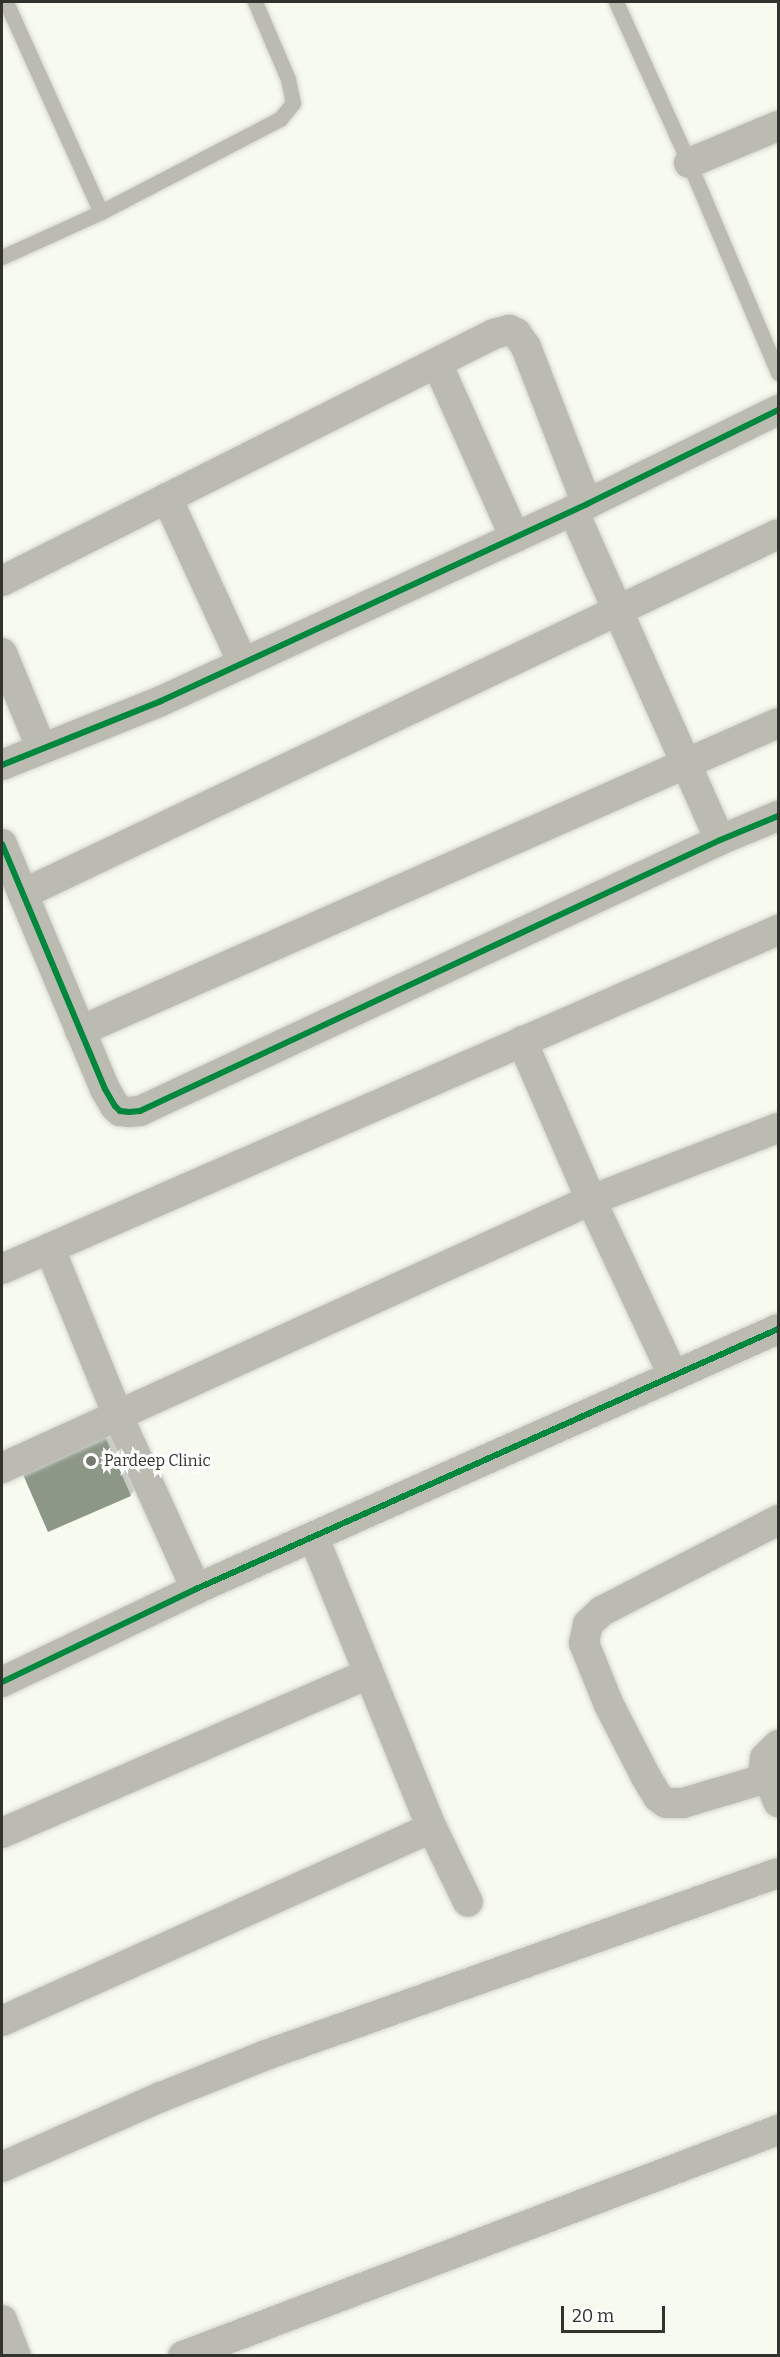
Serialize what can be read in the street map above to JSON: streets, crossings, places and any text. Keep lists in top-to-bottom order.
{
  "places": ["Pardeep Clinic"],
  "scale_bar": "20 m"
}
